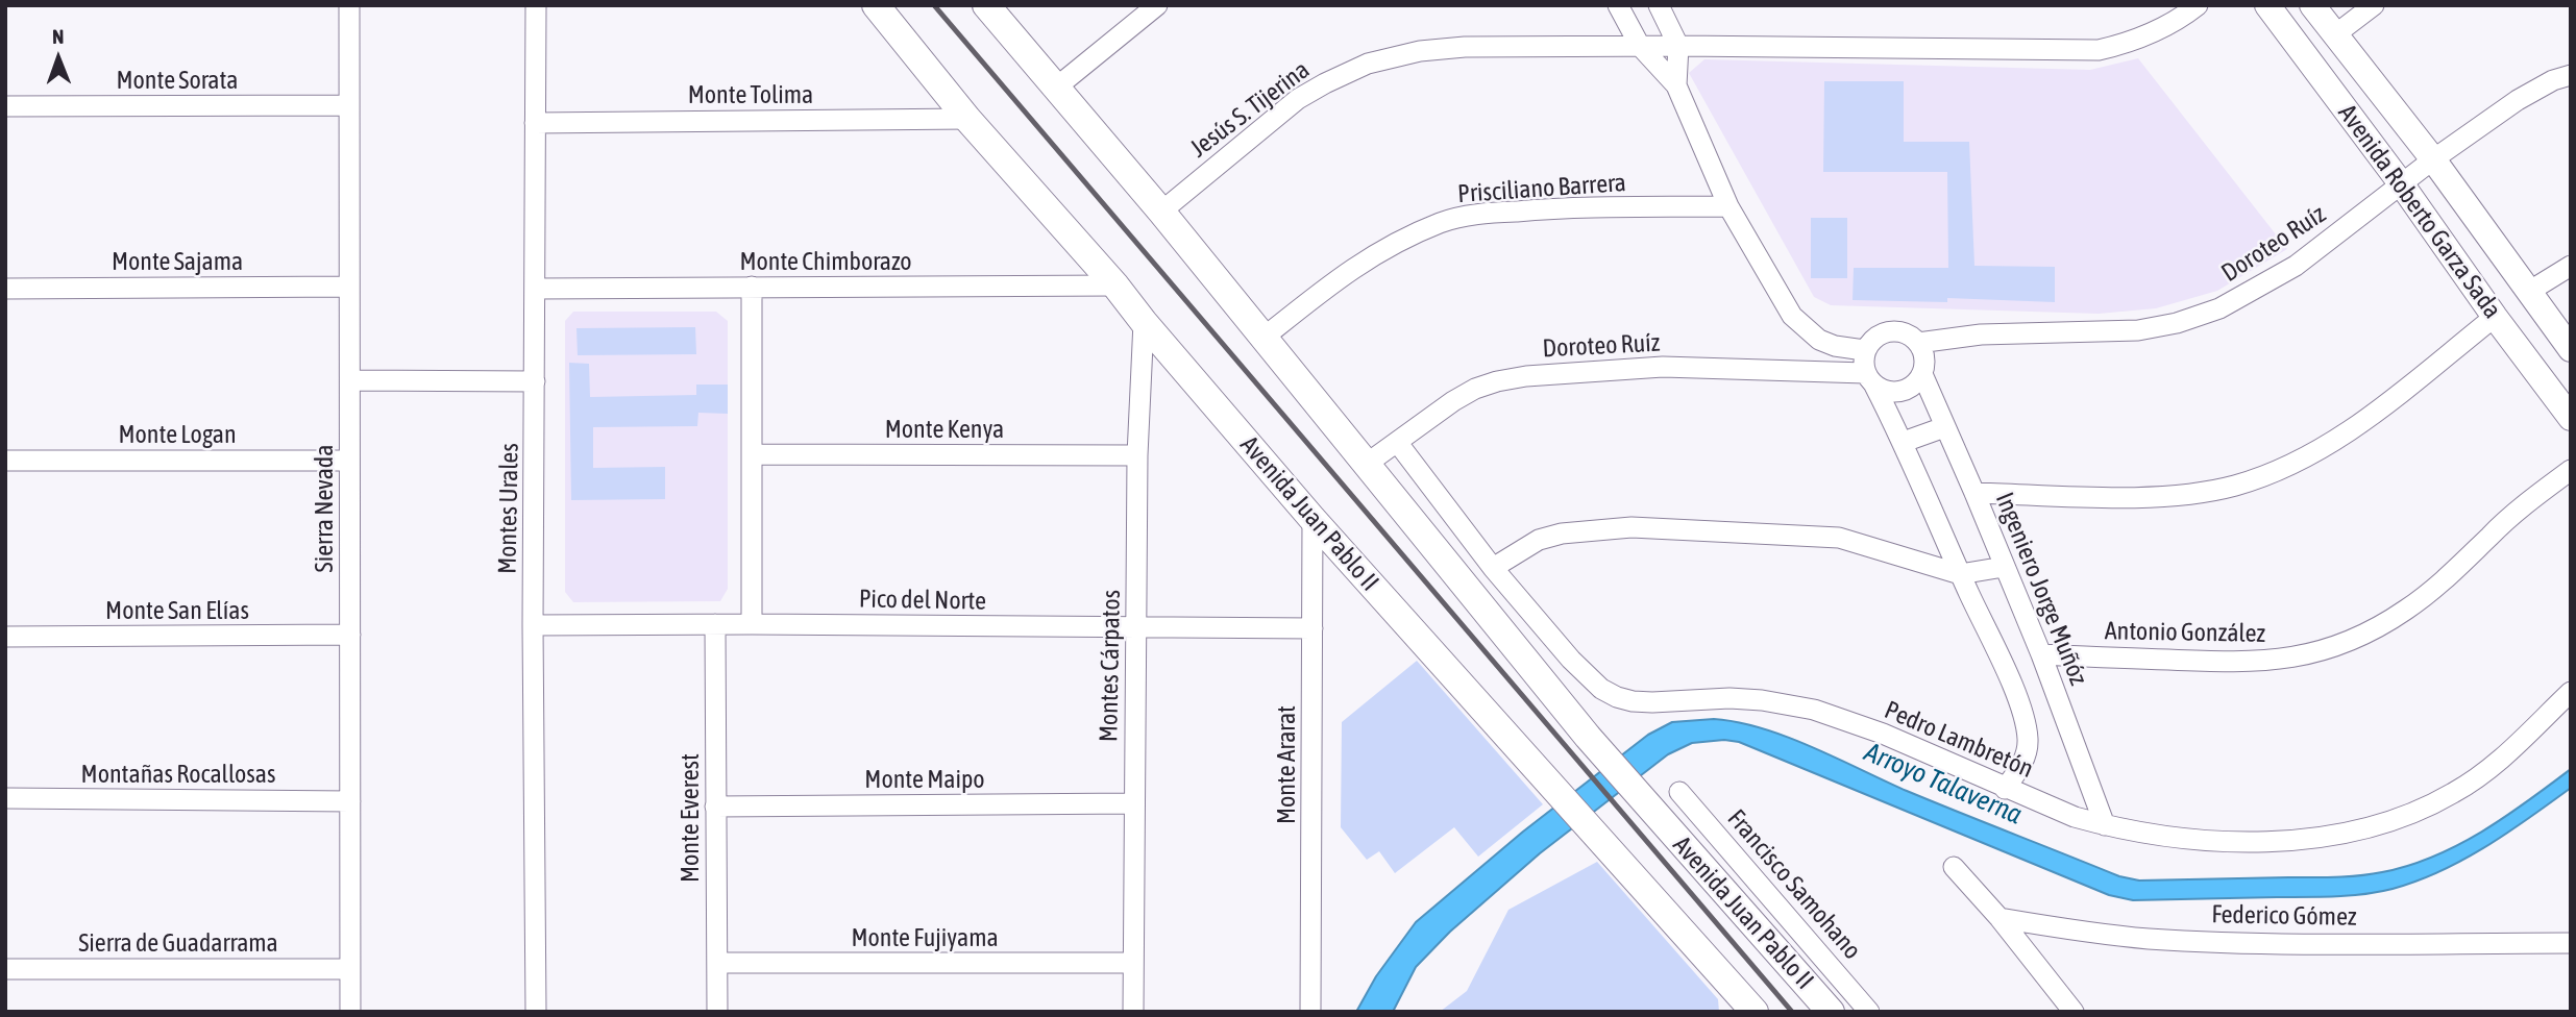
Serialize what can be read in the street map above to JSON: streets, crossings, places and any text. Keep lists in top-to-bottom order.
{
  "streets": {
    "main road": ["Avenida Juan Pablo II"],
    "street": [
      "Monte Sorata",
      "Monte Tolima",
      "Jesús S. Tijerina",
      "Prisciliano Barrera",
      "Avenida Roberto Garza Sada",
      "Doroteo Ruíz",
      "Monte Sajama",
      "Monte Chimborazo",
      "Monte Kenya",
      "Monte Logan",
      "Sierra Nevada",
      "Montes Urales",
      "Ingeniero Jorge Muñóz",
      "Pico del Norte",
      "Monte San Elías",
      "Antonio González",
      "Montes Cárpatos",
      "Pedro Lambretón",
      "Monte Ararat",
      "Montañas Rocallosas",
      "Monte Maipo",
      "Monte Everest",
      "Francisco Samohano",
      "Federico Gómez",
      "Monte Fujiyama",
      "Sierra de Guadarrama"
    ]
  },
  "crossings": [
    ["Monte Sorata", "Sierra Nevada"],
    ["Monte Tolima", "Montes Urales"],
    ["Monte Tolima", "Avenida Juan Pablo II"],
    ["Jesús S. Tijerina", "Avenida Juan Pablo II"],
    ["Prisciliano Barrera", "Avenida Juan Pablo II"],
    ["Avenida Roberto Garza Sada", "Doroteo Ruíz"],
    ["Doroteo Ruíz", "Avenida Juan Pablo II"],
    ["Doroteo Ruíz", "Ingeniero Jorge Muñóz"],
    ["Doroteo Ruíz", "Pedro Lambretón"],
    ["Monte Sajama", "Sierra Nevada"],
    ["Monte Chimborazo", "Montes Urales"],
    ["Monte Chimborazo", "Avenida Juan Pablo II"],
    ["Monte Kenya", "Montes Cárpatos"],
    ["Monte Logan", "Sierra Nevada"],
    ["Sierra Nevada", "Monte San Elías"],
    ["Sierra Nevada", "Montañas Rocallosas"],
    ["Sierra Nevada", "Sierra de Guadarrama"],
    ["Montes Urales", "Pico del Norte"],
    ["Avenida Juan Pablo II", "Montes Cárpatos"],
    ["Avenida Juan Pablo II", "Monte Ararat"],
    ["Ingeniero Jorge Muñóz", "Antonio González"],
    ["Ingeniero Jorge Muñóz", "Pedro Lambretón"],
    ["Pico del Norte", "Montes Cárpatos"],
    ["Pico del Norte", "Monte Ararat"],
    ["Pico del Norte", "Monte Everest"],
    ["Montes Cárpatos", "Monte Maipo"],
    ["Montes Cárpatos", "Monte Fujiyama"],
    ["Monte Maipo", "Monte Everest"],
    ["Monte Everest", "Monte Fujiyama"]
  ],
  "water": ["Arroyo Talaverna"],
  "north": "top"
}
